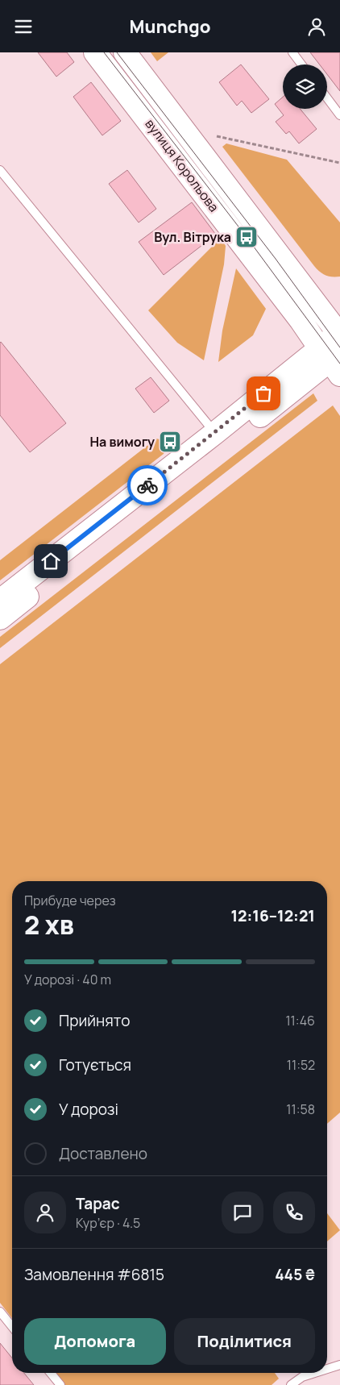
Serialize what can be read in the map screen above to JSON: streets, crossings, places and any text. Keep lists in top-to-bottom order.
{
  "streets": {
    "main road": ["вулиця Корольова"]
  },
  "places": {
    "bus stop": ["Вул. Вітрука", "На вимогу"]
  },
  "page": {
    "header": "Munchgo",
    "heading": ["2 хв", "Прибуде через", "12:16–12:21"],
    "panel": [
      "Тарас",
      "Кур’єр · 4.5",
      "Замовлення #6815",
      "445 ₴"
    ],
    "bar": "У дорозі · 40 m",
    "list": [
      ["Прийнято", "11:46"],
      ["Готується", "11:52"],
      ["У дорозі", "11:58"],
      "Доставлено"
    ],
    "buttons": ["Допомога", "Поділитися"]
  }
}
